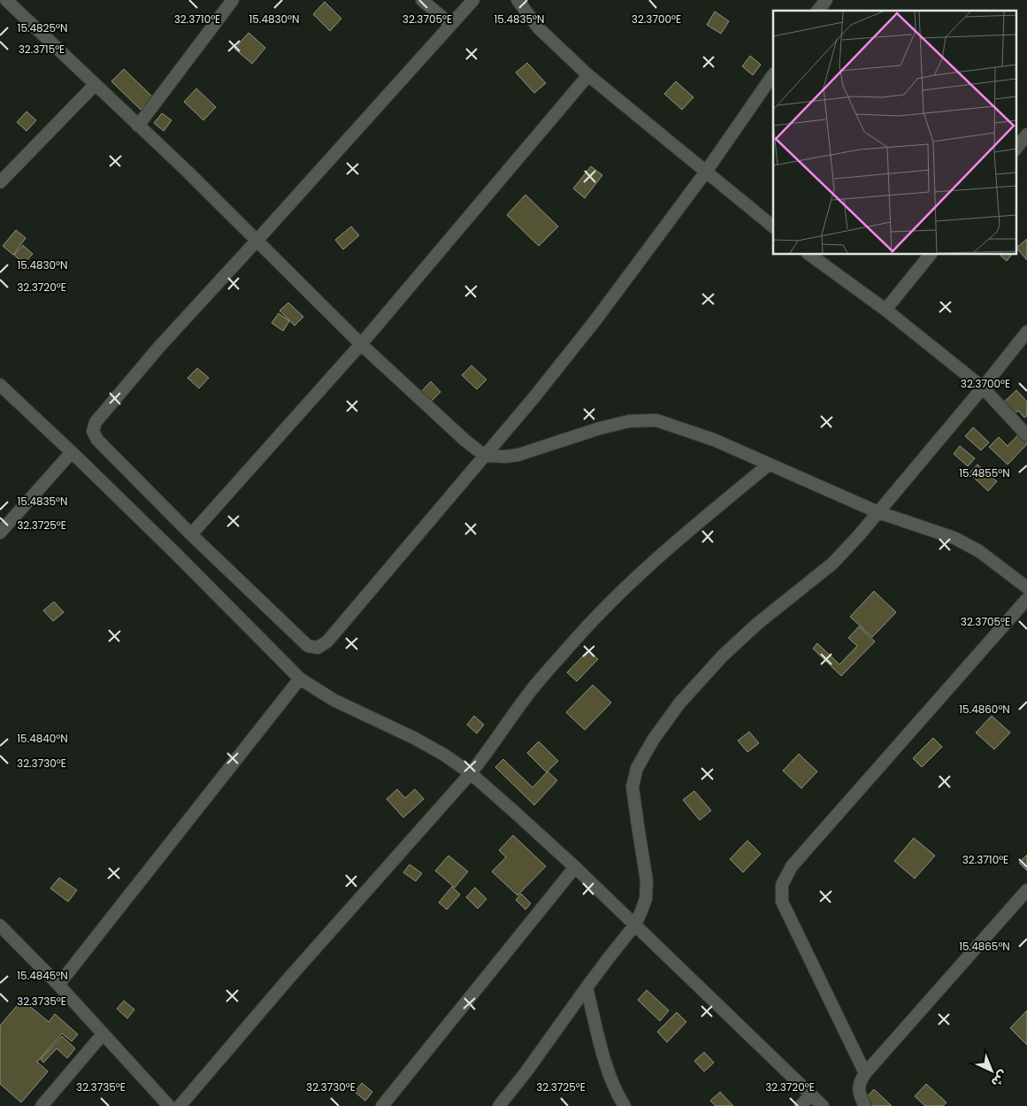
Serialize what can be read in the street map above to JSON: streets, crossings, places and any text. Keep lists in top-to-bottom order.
{
  "north": "bottom right",
  "coordinates": [
    "15.4830°N",
    "15.4835°N",
    "32.3710°E",
    "32.3705°E",
    "32.3700°E",
    "15.4825°N",
    "32.3715°E",
    "32.3720°E",
    "15.4855°N",
    "32.3725°E",
    "15.4860°N",
    "15.4840°N",
    "32.3730°E",
    "15.4865°N",
    "15.4845°N",
    "32.3735°E"
  ]
}
